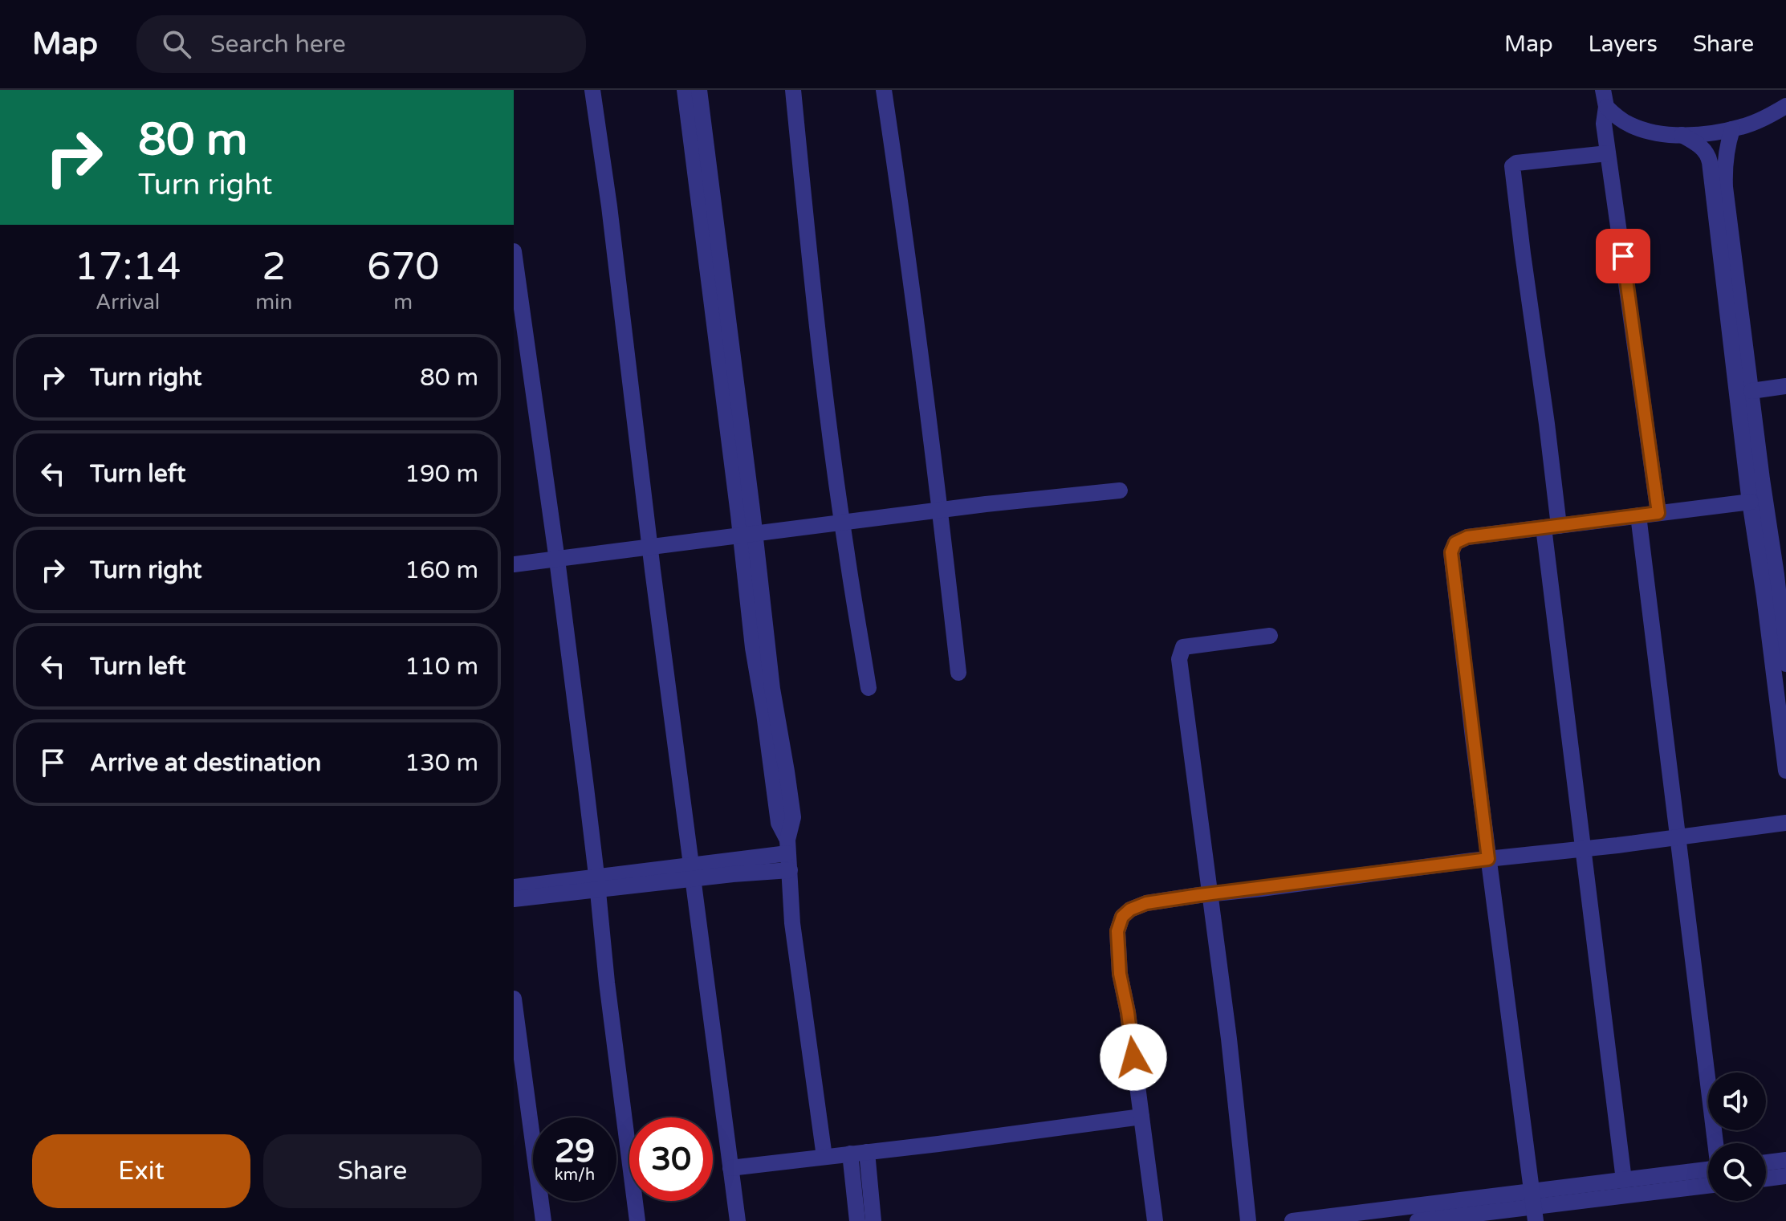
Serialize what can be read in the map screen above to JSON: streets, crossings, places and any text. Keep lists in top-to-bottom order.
{
  "page": {
    "header": "Map",
    "search": "Search here",
    "nav": ["Map", "Layers", "Share"],
    "turn": ["80 m", "Turn right"],
    "eta": [
      "17:14",
      "Arrival",
      "2",
      "min",
      "670",
      "m"
    ],
    "list": [
      {
        "name": "Turn right",
        "value": "80 m"
      },
      {
        "name": "Turn left",
        "value": "190 m"
      },
      {
        "name": "Turn right",
        "value": "160 m"
      },
      {
        "name": "Turn left",
        "value": "110 m"
      },
      {
        "name": "Arrive at destination",
        "value": "130 m"
      }
    ],
    "speed": "29 km/h",
    "limit": "30",
    "buttons": ["Exit", "Share"]
  }
}
